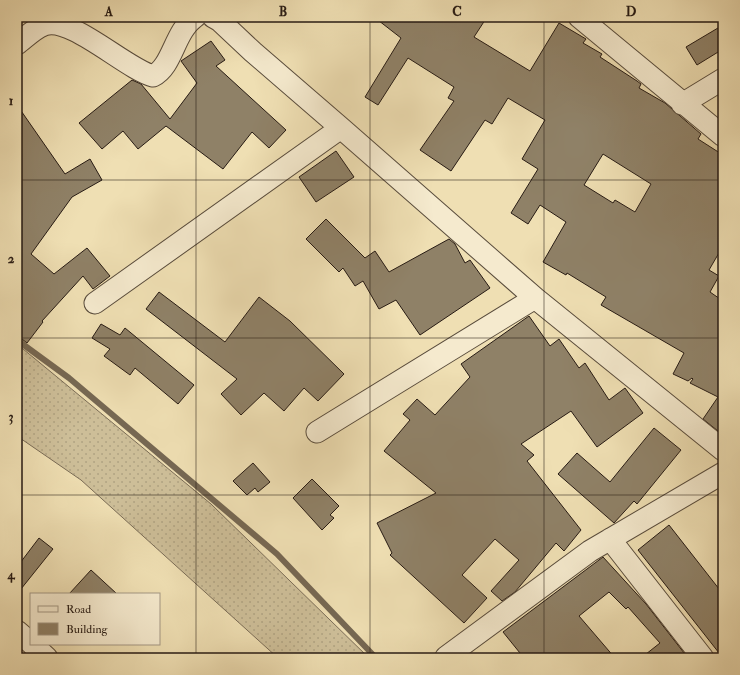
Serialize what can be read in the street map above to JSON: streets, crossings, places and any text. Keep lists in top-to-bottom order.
{
  "legend": ["Road", "Building"],
  "grid": {
    "columns": [
      "A",
      "B",
      "C",
      "D"
    ],
    "rows": [
      "1",
      "2",
      "3",
      "4"
    ]
  }
}
